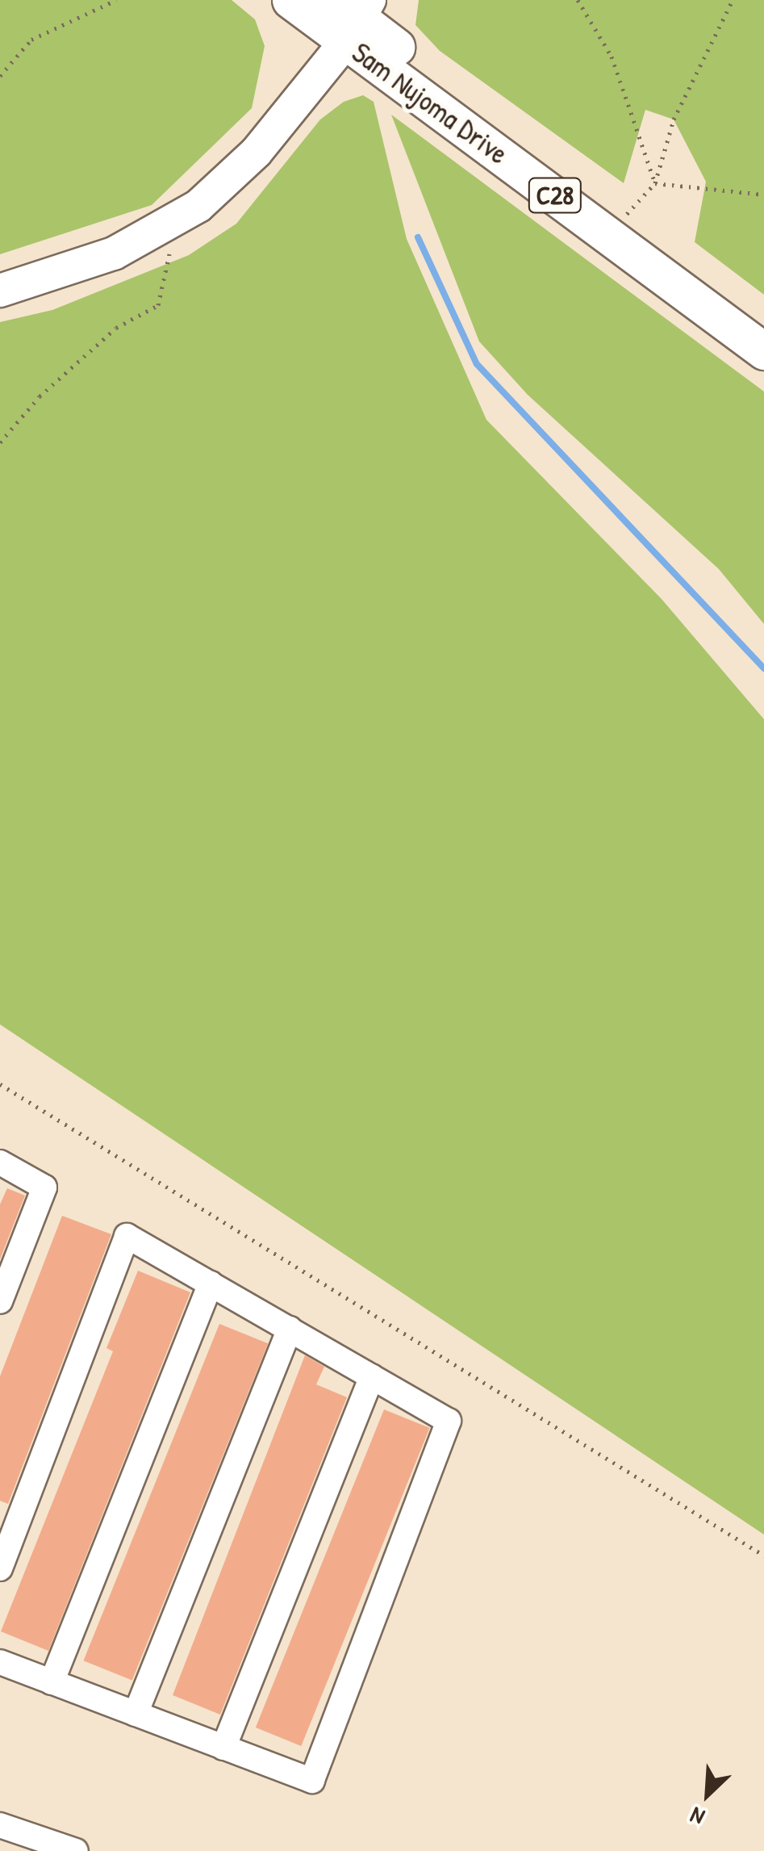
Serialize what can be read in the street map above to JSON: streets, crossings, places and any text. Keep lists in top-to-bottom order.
{
  "streets": {
    "main road": ["Sam Nujoma Drive", "C28"]
  },
  "north": "bottom left"
}
